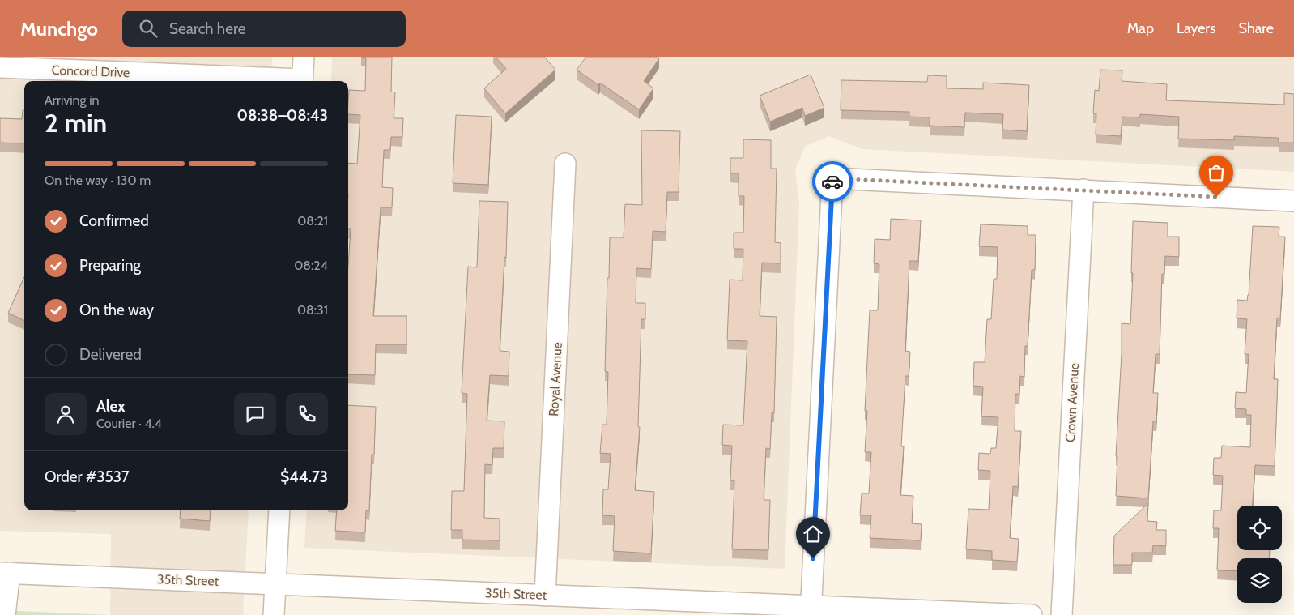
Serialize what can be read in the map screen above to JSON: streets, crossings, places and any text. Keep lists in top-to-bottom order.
{
  "streets": {
    "street": [
      "Concord Drive",
      "Royal Avenue",
      "Crown Avenue",
      "35th Street"
    ]
  },
  "crossings": [
    ["Royal Avenue", "35th Street"]
  ],
  "page": {
    "header": "Munchgo",
    "search": "Search here",
    "nav": ["Map", "Layers", "Share"],
    "heading": ["2 min", "Arriving in", "08:38–08:43"],
    "panel": [
      "Alex",
      "Courier · 4.4",
      "Order #3537",
      "$44.73"
    ],
    "bar": "On the way · 130 m",
    "list": [
      ["Confirmed", "08:21"],
      ["Preparing", "08:24"],
      ["On the way", "08:31"],
      "Delivered"
    ]
  }
}
